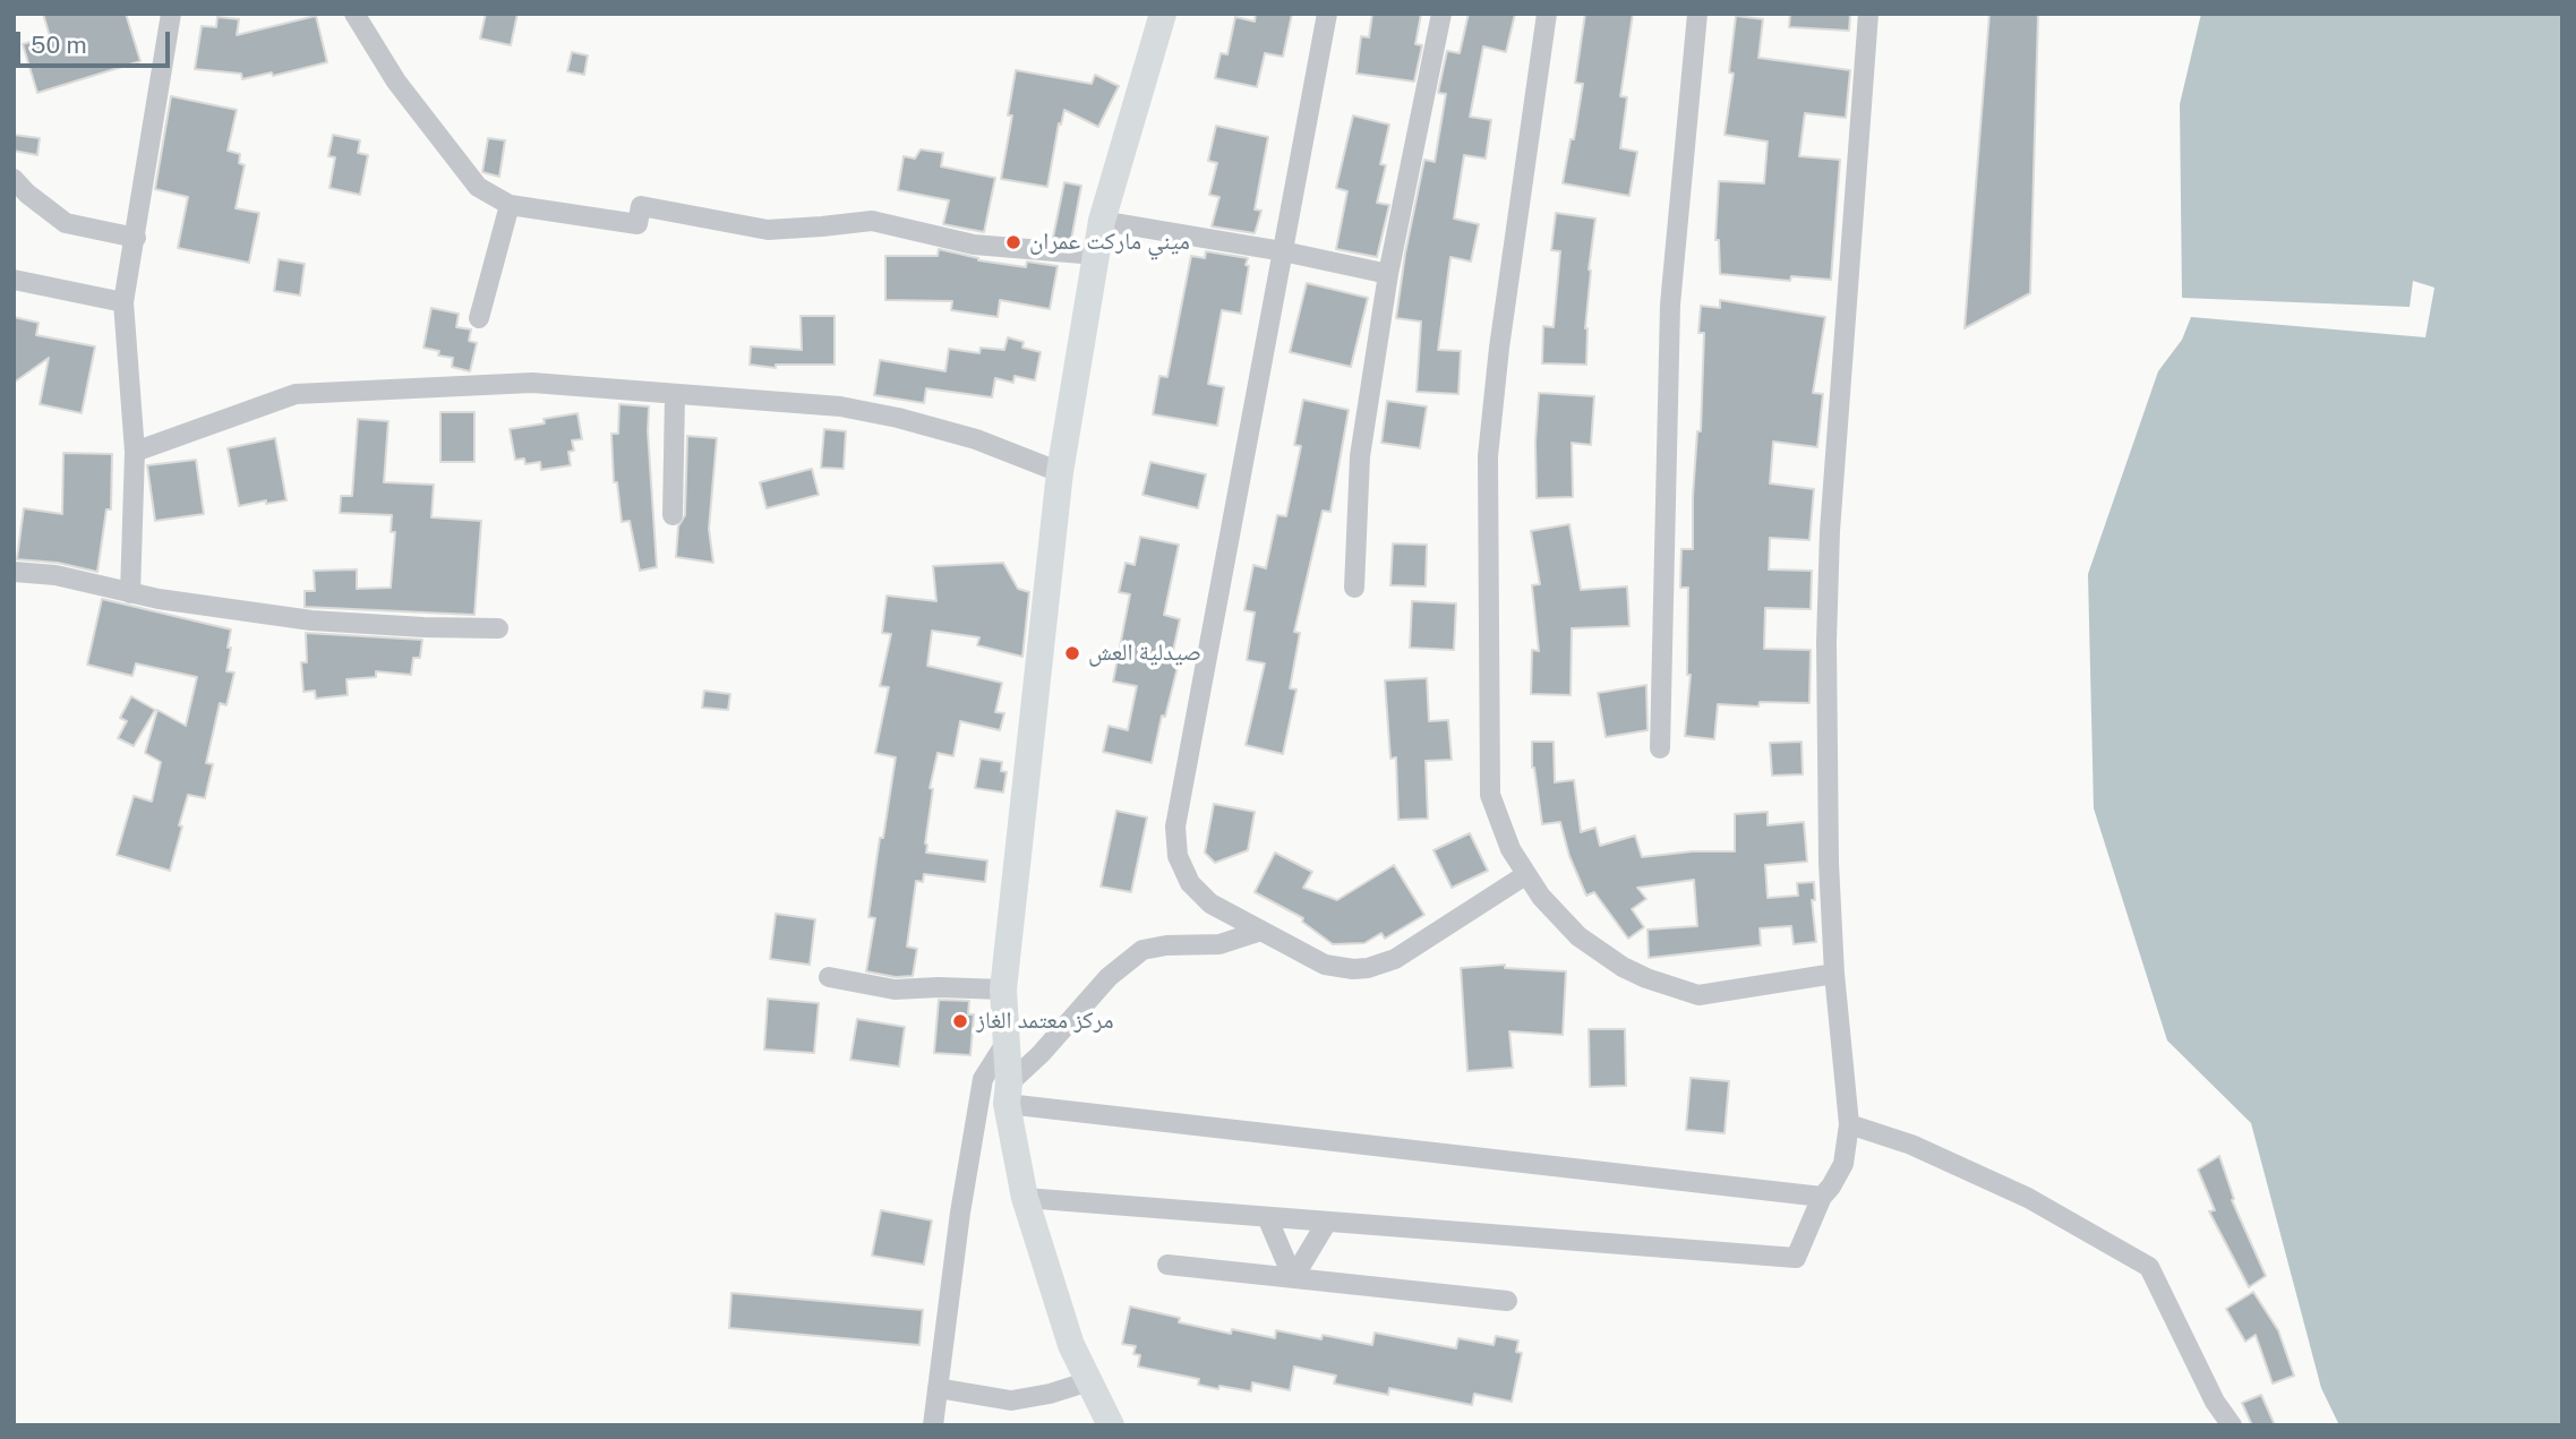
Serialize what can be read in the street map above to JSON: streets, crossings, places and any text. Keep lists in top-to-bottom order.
{
  "places": ["ميني ماركت عمران", "صيدلية العش", "مركز معتمد الغاز"],
  "scale_bar": "50 m"
}
